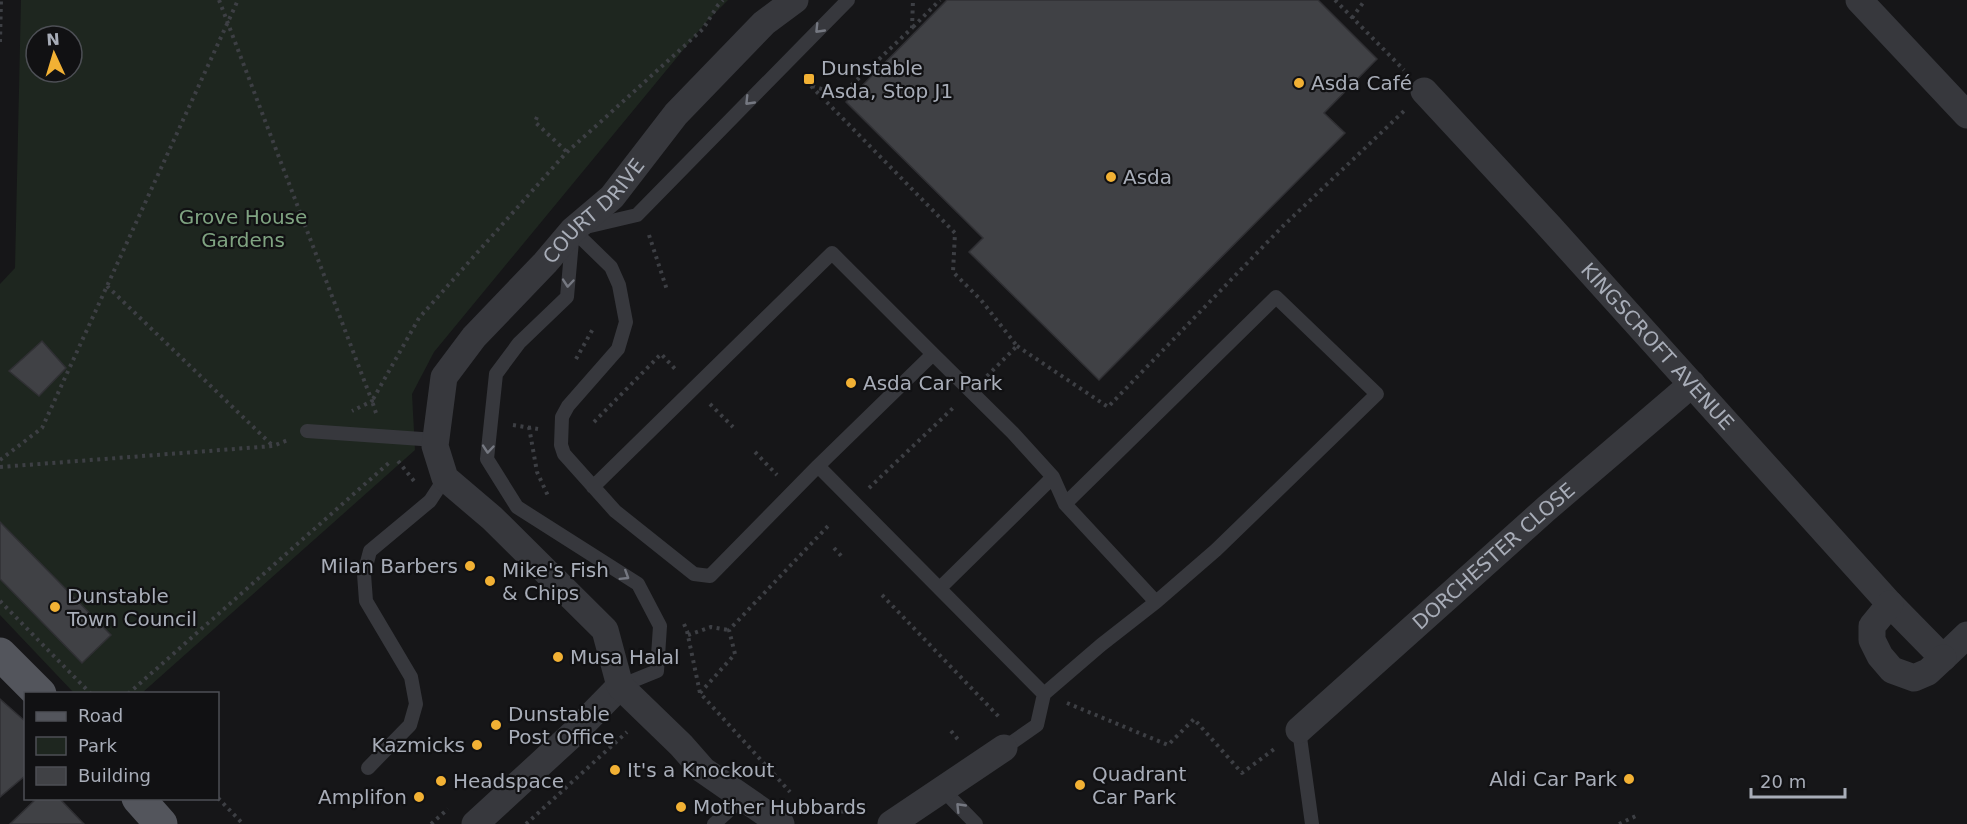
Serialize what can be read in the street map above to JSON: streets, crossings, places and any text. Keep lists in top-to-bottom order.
{
  "streets": {
    "street": ["COURT DRIVE", "KINGSCROFT AVENUE", "DORCHESTER CLOSE"]
  },
  "crossings": [
    ["KINGSCROFT AVENUE", "DORCHESTER CLOSE"]
  ],
  "parks": ["Grove House Gardens"],
  "places": {
    "transit": ["Dunstable Asda, Stop J1"],
    "other": [
      "Asda Café",
      "Asda",
      "Asda Car Park",
      "Milan Barbers",
      "Mike's Fish & Chips",
      "Dunstable Town Council",
      "Musa Halal",
      "Dunstable Post Office",
      "Kazmicks",
      "It's a Knockout",
      "Aldi Car Park",
      "Headspace",
      "Quadrant Car Park",
      "Amplifon",
      "Mother Hubbards"
    ]
  },
  "legend": ["Road", "Park", "Building"],
  "scale_bar": "20 m",
  "north": "top"
}
